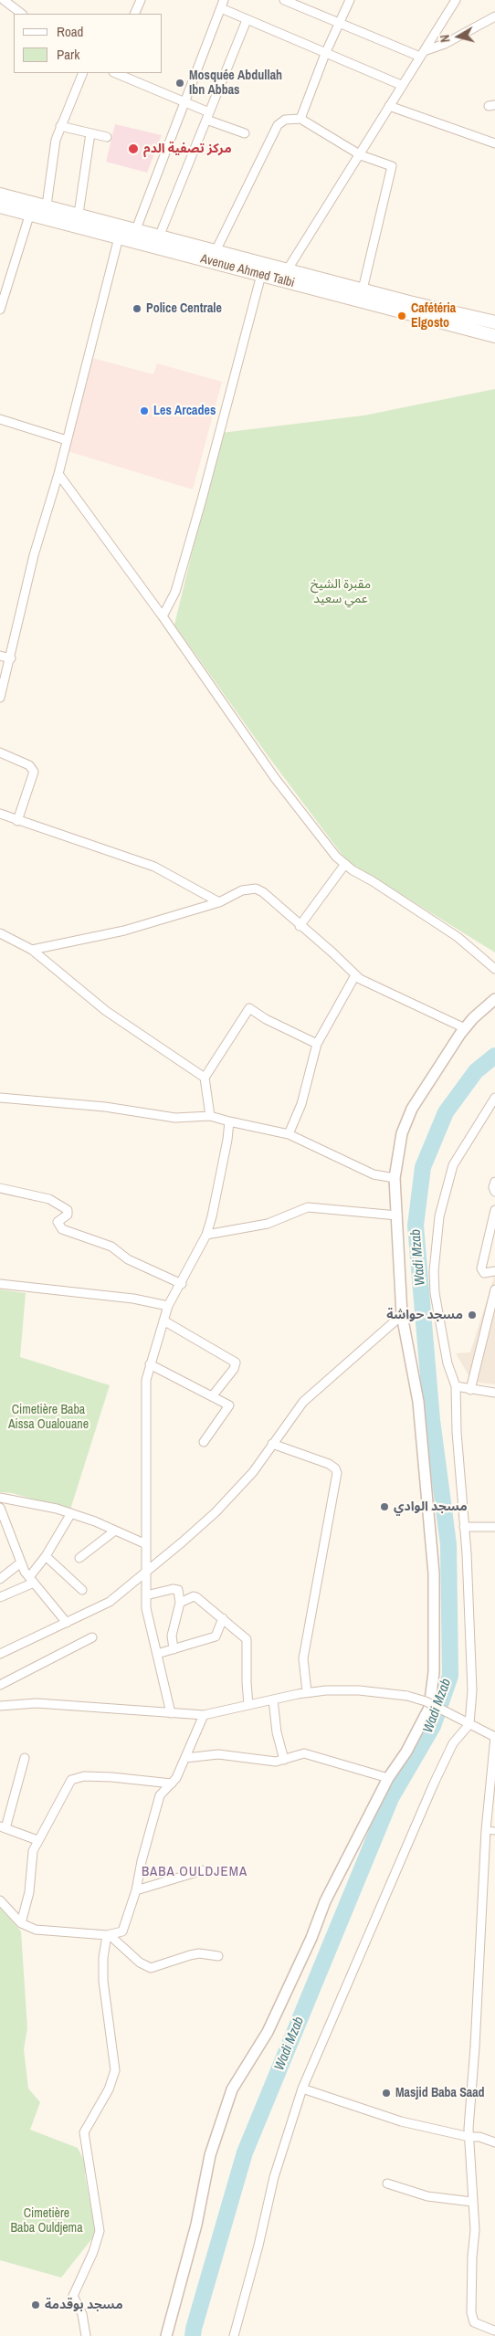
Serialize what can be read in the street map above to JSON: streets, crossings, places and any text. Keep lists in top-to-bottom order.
{
  "streets": {
    "main road": ["Avenue Ahmed Talbi"]
  },
  "districts": ["BABA OULDJEMA"],
  "water": ["Wadi Mzab"],
  "parks": ["مقبرة الشيخ عمي سعيد", "Cimetière Baba Aissa Oualouane", "Cimetière Baba Ouldjema"],
  "places": [
    "Mosquée Abdullah Ibn Abbas",
    "مركز تصفية الدم",
    "Police Centrale",
    "Cafétéria Elgosto",
    "Les Arcades",
    "مسجد حواشة",
    "مسجد الوادي",
    "Masjid Baba Saad",
    "مسجد بوقدمة"
  ],
  "legend": ["Road", "Park"],
  "north": "left"
}
